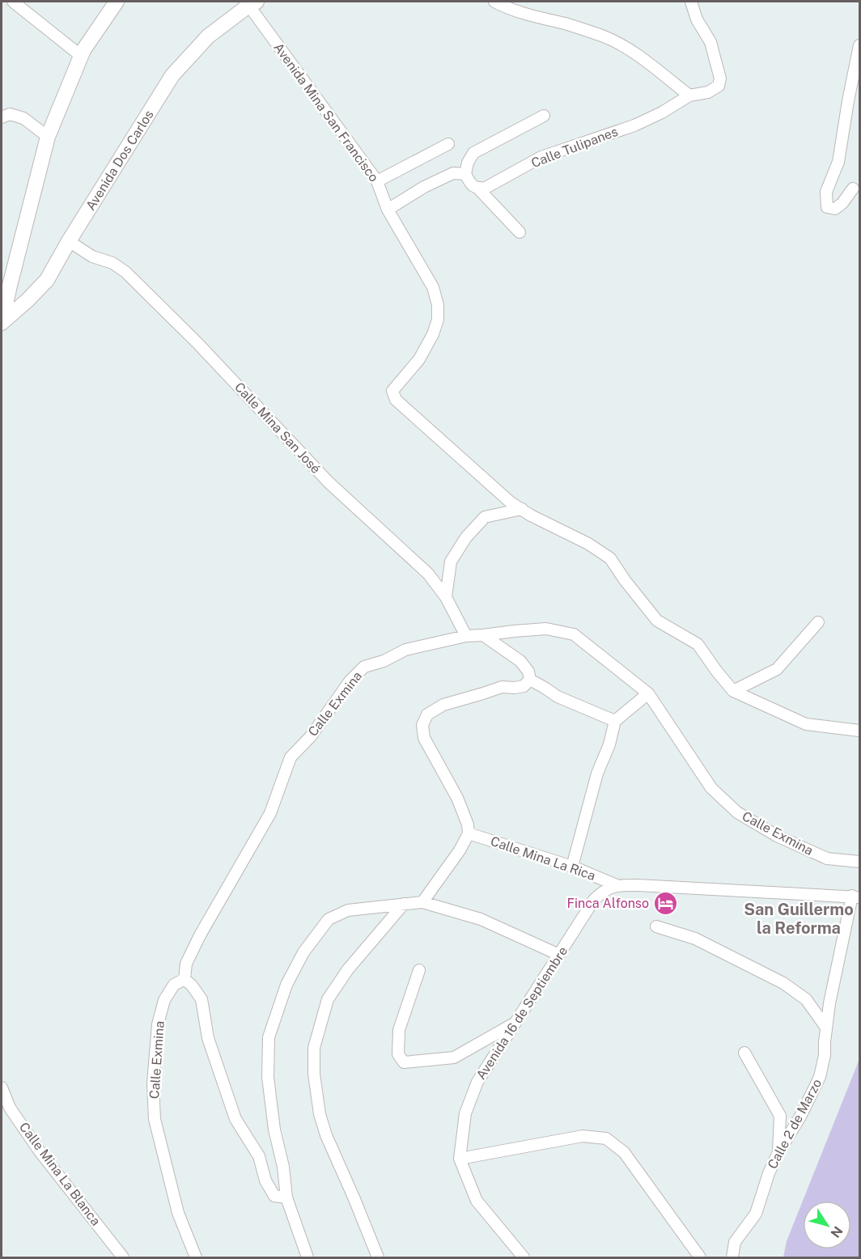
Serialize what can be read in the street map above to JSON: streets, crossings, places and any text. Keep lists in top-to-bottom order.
{
  "streets": {
    "street": [
      "Avenida Mina San Francisco",
      "Calle Tulipanes",
      "Avenida Dos Carlos",
      "Calle Mina San José",
      "Calle Exmina",
      "Calle Mina La Rica",
      "Avenida 16 de Septiembre",
      "Calle 2 de Marzo",
      "Calle Mina La Blanca"
    ]
  },
  "crossings": [
    ["Avenida Mina San Francisco", "Avenida Dos Carlos"],
    ["Avenida Dos Carlos", "Calle Mina San José"],
    ["Calle Mina San José", "Calle Exmina"],
    ["Calle Mina La Rica", "Avenida 16 de Septiembre"]
  ],
  "districts": ["San Guillermo la Reforma"],
  "places": {
    "hotel": ["Finca Alfonso"]
  },
  "north": "bottom right"
}
